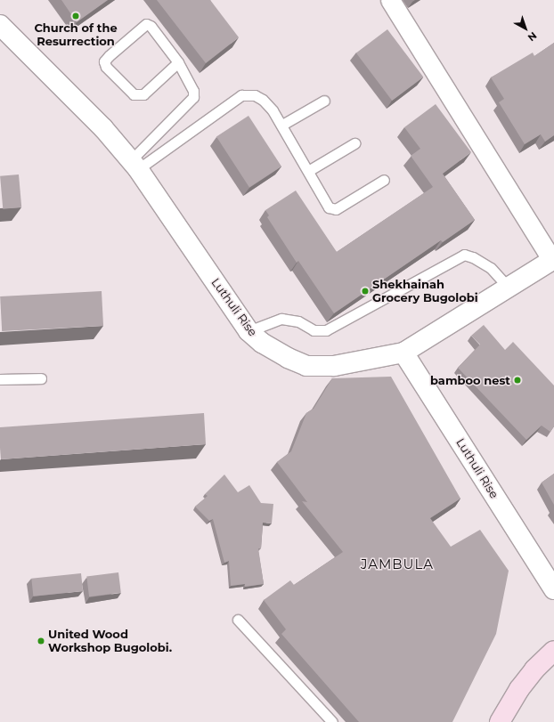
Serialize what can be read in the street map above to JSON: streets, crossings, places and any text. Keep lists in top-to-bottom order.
{
  "streets": {
    "street": ["Luthuli Rise"]
  },
  "districts": ["JAMBULA"],
  "places": [
    "Church of the Resurrection",
    "Shekhainah Grocery Bugolobi",
    "bamboo nest",
    "United Wood Workshop Bugolobi."
  ],
  "north": "bottom right"
}
